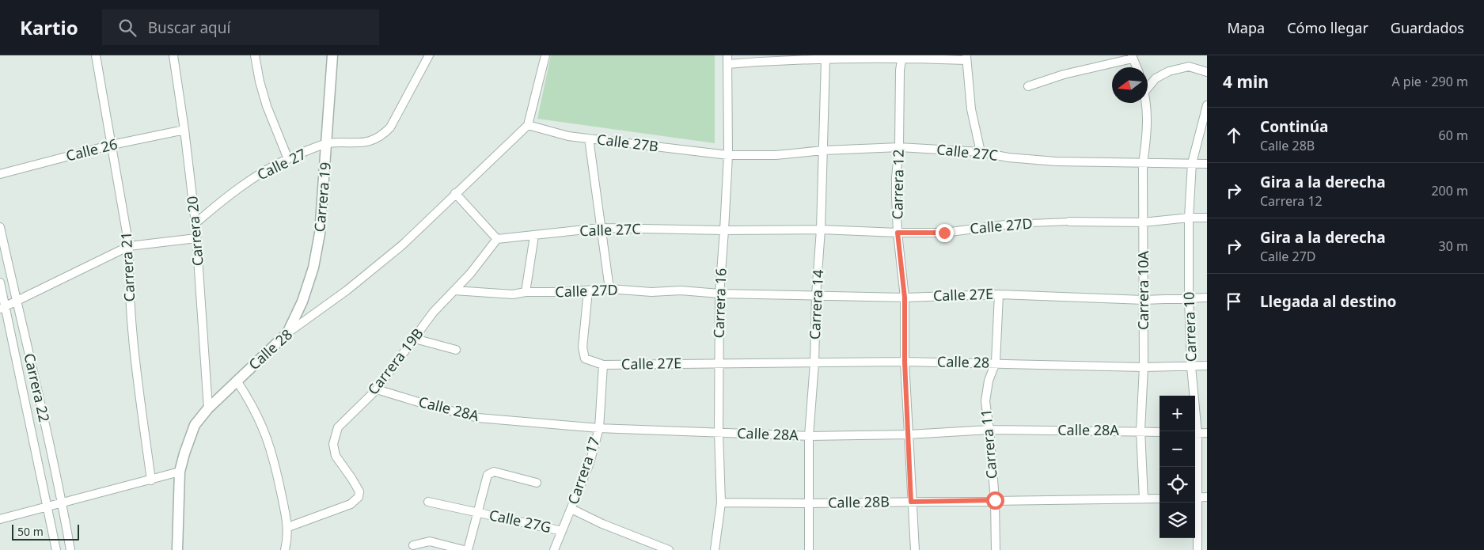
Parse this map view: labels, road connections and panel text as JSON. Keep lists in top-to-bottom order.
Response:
{
  "streets": {
    "street": [
      "Calle 27B",
      "Calle 26",
      "Calle 27C",
      "Calle 27",
      "Carrera 12",
      "Carrera 19",
      "Calle 27D",
      "Carrera 20",
      "Carrera 21",
      "Carrera 10A",
      "Calle 27E",
      "Carrera 16",
      "Carrera 14",
      "Carrera 10",
      "Calle 28",
      "Carrera 19B",
      "Carrera 22",
      "Calle 28A",
      "Carrera 11",
      "Carrera 17",
      "Calle 28B",
      "Calle 27G"
    ]
  },
  "crossings": [
    ["Calle 27B", "Calle 27C"],
    ["Calle 27B", "Carrera 16"],
    ["Calle 27B", "Calle 28"],
    ["Calle 26", "Carrera 20"],
    ["Calle 26", "Carrera 21"],
    ["Calle 27C", "Carrera 12"],
    ["Calle 27C", "Calle 27D"],
    ["Calle 27C", "Carrera 10A"],
    ["Calle 27C", "Carrera 16"],
    ["Calle 27C", "Carrera 14"],
    ["Calle 27C", "Carrera 10"],
    ["Calle 27C", "Carrera 19B"],
    ["Calle 27", "Carrera 19"],
    ["Calle 27", "Carrera 20"],
    ["Carrera 12", "Calle 27D"],
    ["Carrera 12", "Calle 27E"],
    ["Carrera 12", "Calle 28"],
    ["Carrera 12", "Calle 28A"],
    ["Carrera 12", "Calle 28B"],
    ["Carrera 19", "Calle 28"],
    ["Calle 27D", "Carrera 10A"],
    ["Calle 27D", "Calle 27E"],
    ["Calle 27D", "Carrera 16"],
    ["Calle 27D", "Carrera 14"],
    ["Calle 27D", "Carrera 10"],
    ["Calle 27D", "Carrera 19B"],
    ["Carrera 20", "Calle 28"],
    ["Carrera 10A", "Calle 27E"],
    ["Carrera 10A", "Calle 28"],
    ["Carrera 10A", "Calle 28A"],
    ["Carrera 10A", "Calle 28B"],
    ["Calle 27E", "Carrera 16"],
    ["Calle 27E", "Carrera 14"],
    ["Calle 27E", "Carrera 10"],
    ["Calle 27E", "Calle 28"],
    ["Calle 27E", "Carrera 11"],
    ["Calle 27E", "Carrera 17"],
    ["Carrera 16", "Calle 28"],
    ["Carrera 16", "Calle 28A"],
    ["Carrera 16", "Calle 28B"],
    ["Carrera 14", "Calle 28"],
    ["Carrera 14", "Calle 28A"],
    ["Carrera 14", "Calle 28B"],
    ["Carrera 10", "Calle 28"],
    ["Calle 28", "Carrera 11"],
    ["Carrera 19B", "Calle 28A"],
    ["Calle 28A", "Carrera 11"],
    ["Calle 28A", "Carrera 17"],
    ["Carrera 11", "Calle 28B"],
    ["Carrera 17", "Calle 27G"]
  ],
  "scale_bar": "50 m",
  "north": "left",
  "page": {
    "header": "Kartio",
    "search": "Buscar aquí",
    "nav": ["Mapa", "Cómo llegar", "Guardados"],
    "heading": ["4 min", "A pie · 290 m"],
    "list": [
      ["Continúa", "Calle 28B", "60 m"],
      ["Gira a la derecha", "Carrera 12", "200 m"],
      ["Gira a la derecha", "Calle 27D", "30 m"],
      "Llegada al destino"
    ],
    "map_buttons": ["+", "−"],
    "scale": "50 m"
  }
}
